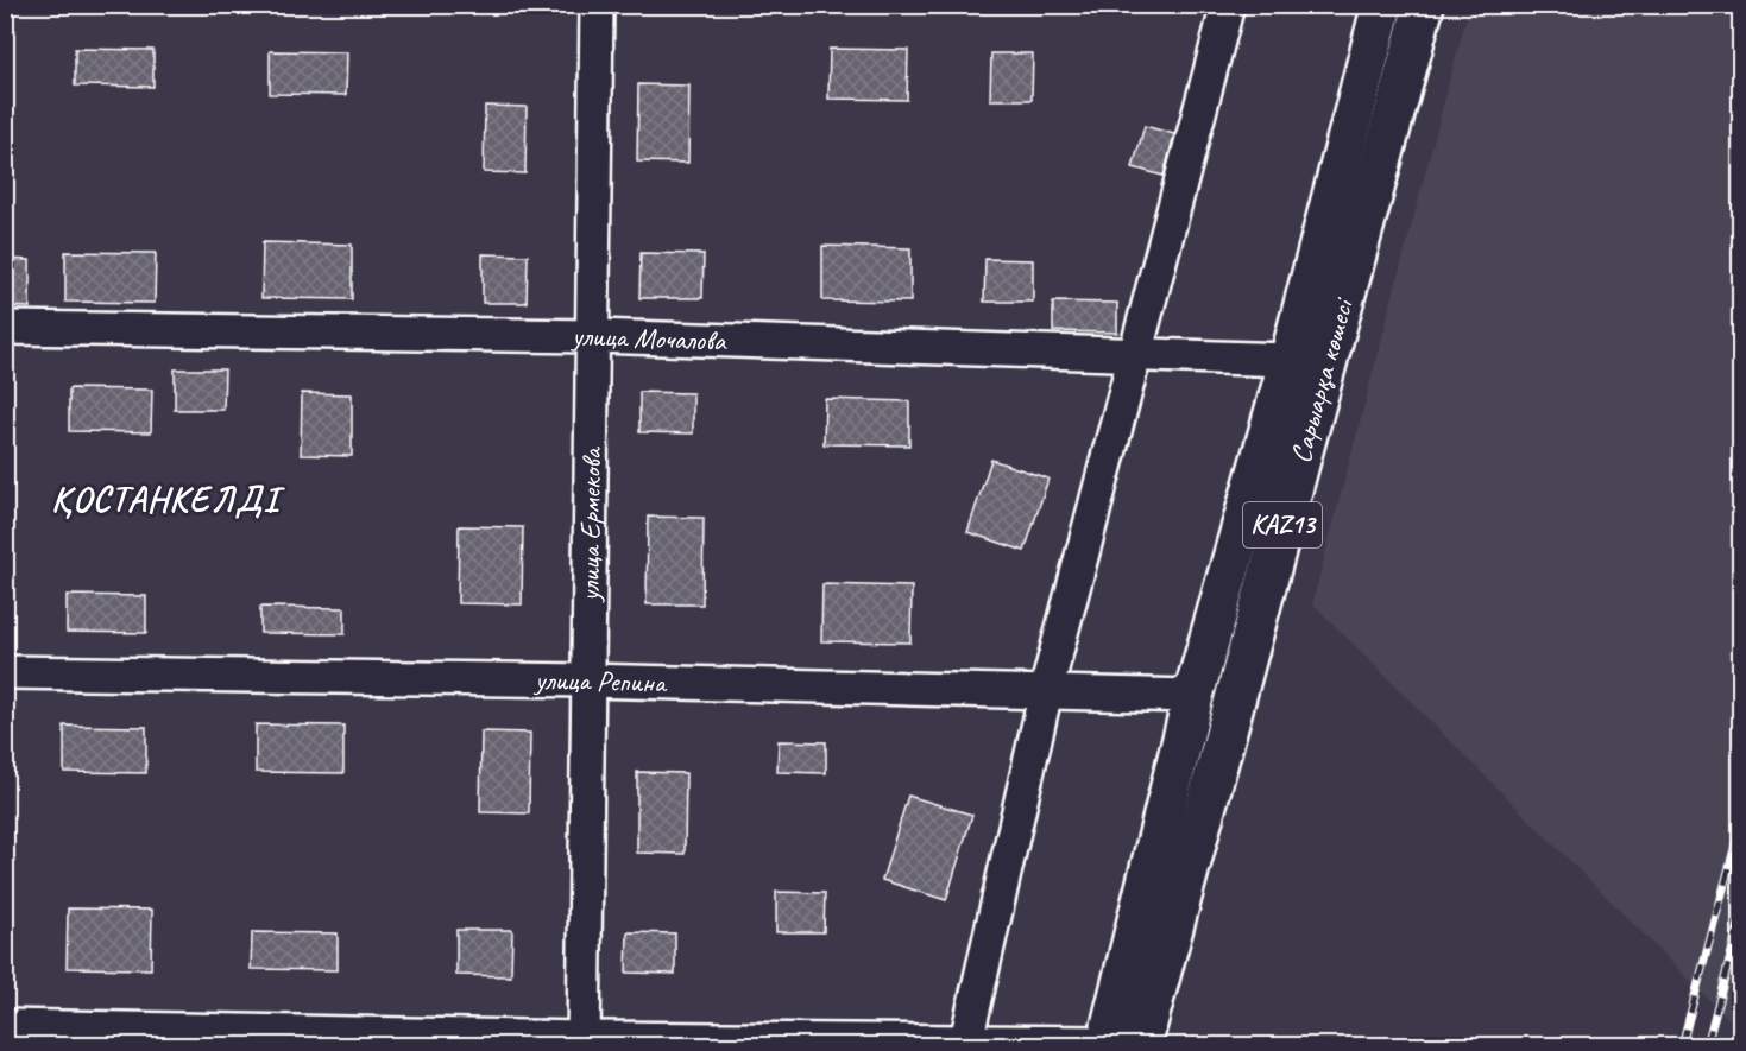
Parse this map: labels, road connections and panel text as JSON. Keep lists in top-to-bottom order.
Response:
{
  "streets": {
    "main road": ["Сарыарқа көшесі", "KAZ13"],
    "street": ["улица Мочалова", "улица Ермекова", "улица Репина"]
  },
  "crossings": [
    ["улица Мочалова", "Сарыарқа көшесі"],
    ["улица Мочалова", "улица Ермекова"],
    ["Сарыарқа көшесі", "улица Репина"],
    ["улица Ермекова", "улица Репина"]
  ],
  "districts": ["ҚОСТАНКЕЛДІ"]
}
